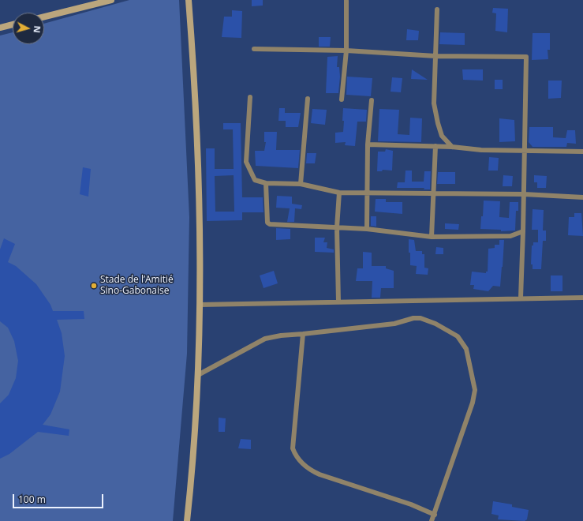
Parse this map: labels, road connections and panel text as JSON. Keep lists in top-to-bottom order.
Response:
{
  "places": ["Stade de l’Amitié Sino-Gabonaise"],
  "scale_bar": "100 m",
  "north": "right"
}
